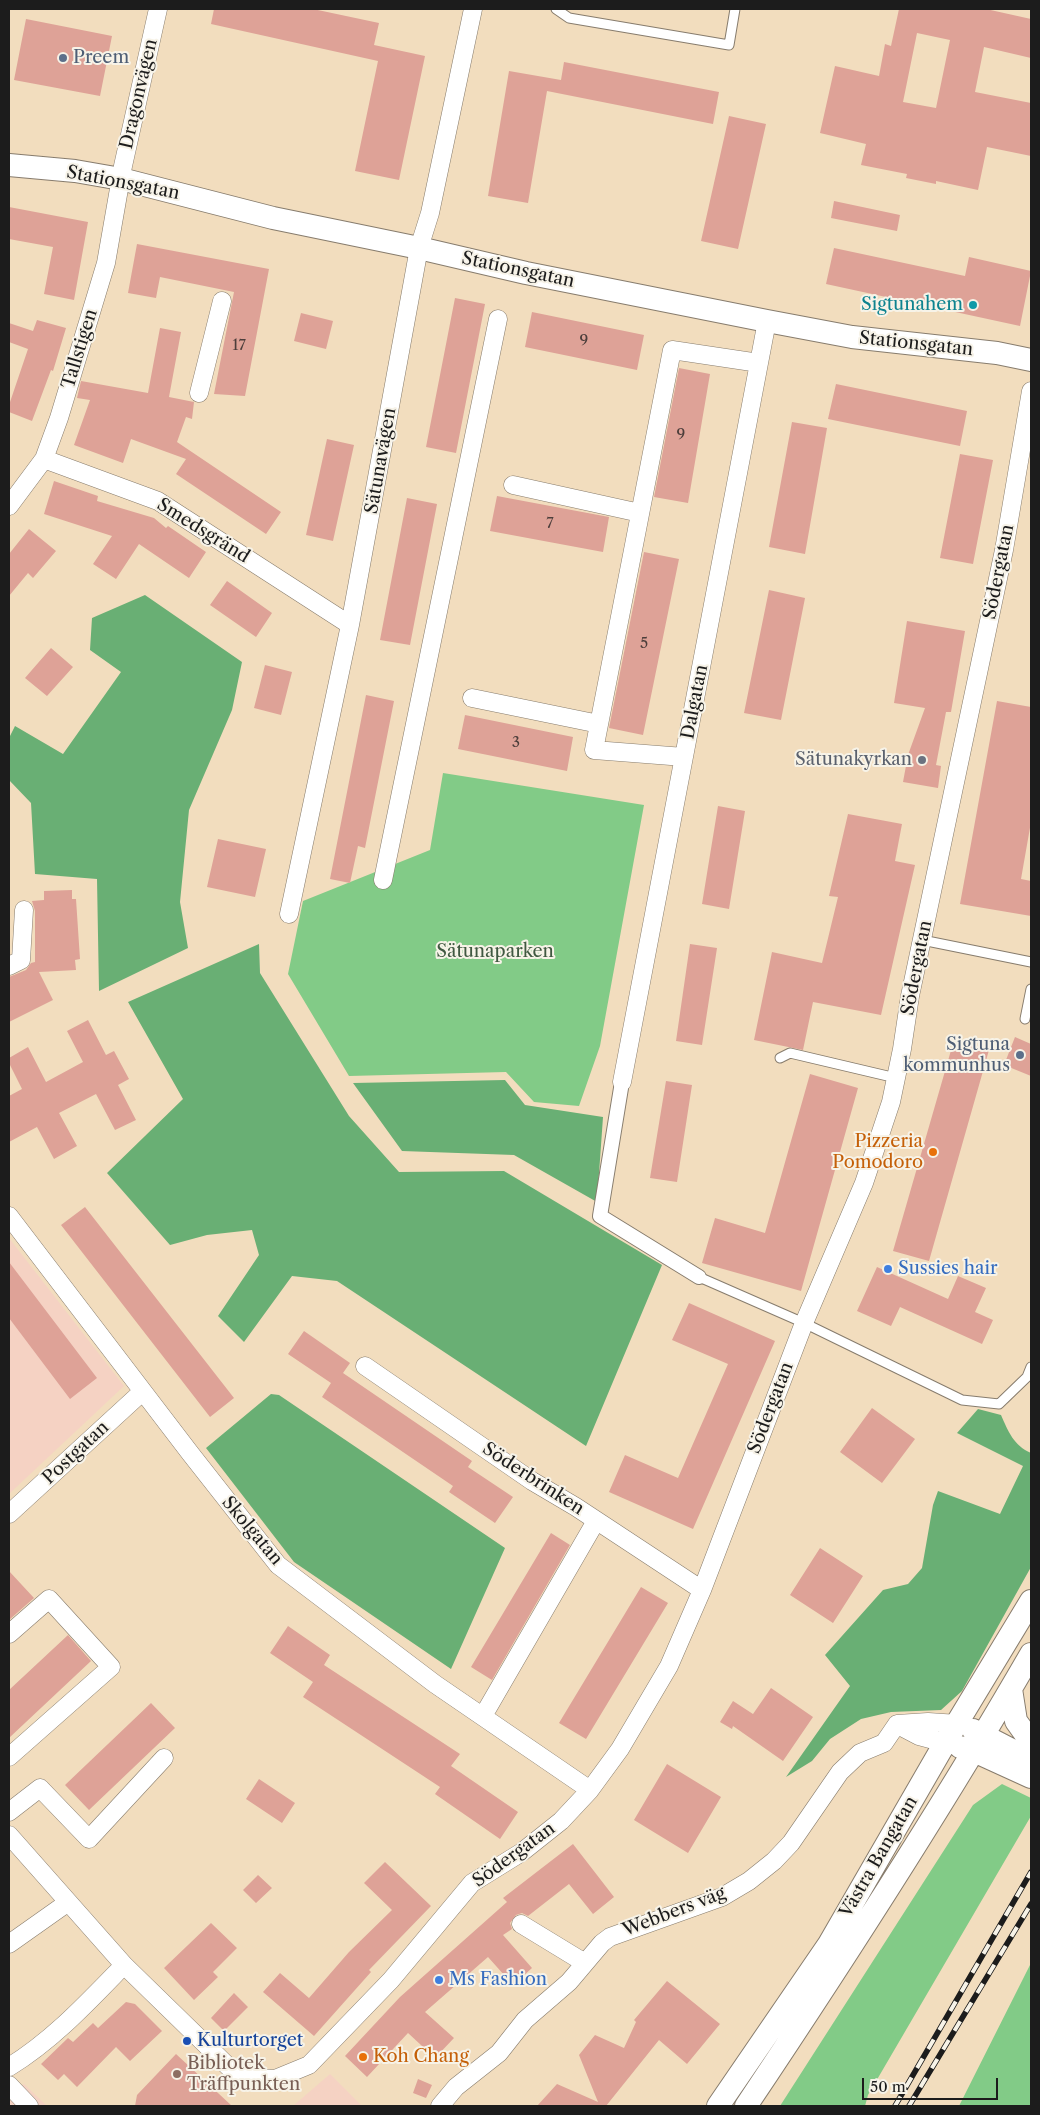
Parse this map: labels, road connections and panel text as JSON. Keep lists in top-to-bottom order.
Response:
{
  "streets": {
    "street": [
      "Dragonvägen",
      "Stationsgatan",
      "Tallstigen",
      "Sätunavägen",
      "Smedsgränd",
      "Södergatan",
      "Dalgatan",
      "Postgatan",
      "Söderbrinken",
      "Skolgatan",
      "Västra Bangatan",
      "Webbers väg"
    ]
  },
  "crossings": [
    ["Dragonvägen", "Stationsgatan"],
    ["Dragonvägen", "Tallstigen"],
    ["Stationsgatan", "Tallstigen"],
    ["Stationsgatan", "Sätunavägen"],
    ["Stationsgatan", "Dalgatan"],
    ["Tallstigen", "Smedsgränd"],
    ["Sätunavägen", "Smedsgränd"],
    ["Södergatan", "Söderbrinken"],
    ["Södergatan", "Skolgatan"],
    ["Postgatan", "Skolgatan"]
  ],
  "parks": ["Sätunaparken"],
  "places": [
    "Preem",
    "Sigtunahem",
    "Sätunakyrkan",
    "Sigtuna kommunhus",
    "Pizzeria Pomodoro",
    "Sussies hair",
    "Ms Fashion",
    "Kulturtorget",
    "Koh Chang",
    "Bibliotek Träffpunkten"
  ],
  "house_numbers": [
    "9",
    "17",
    "9",
    "7",
    "5",
    "3"
  ],
  "scale_bar": "50 m"
}
